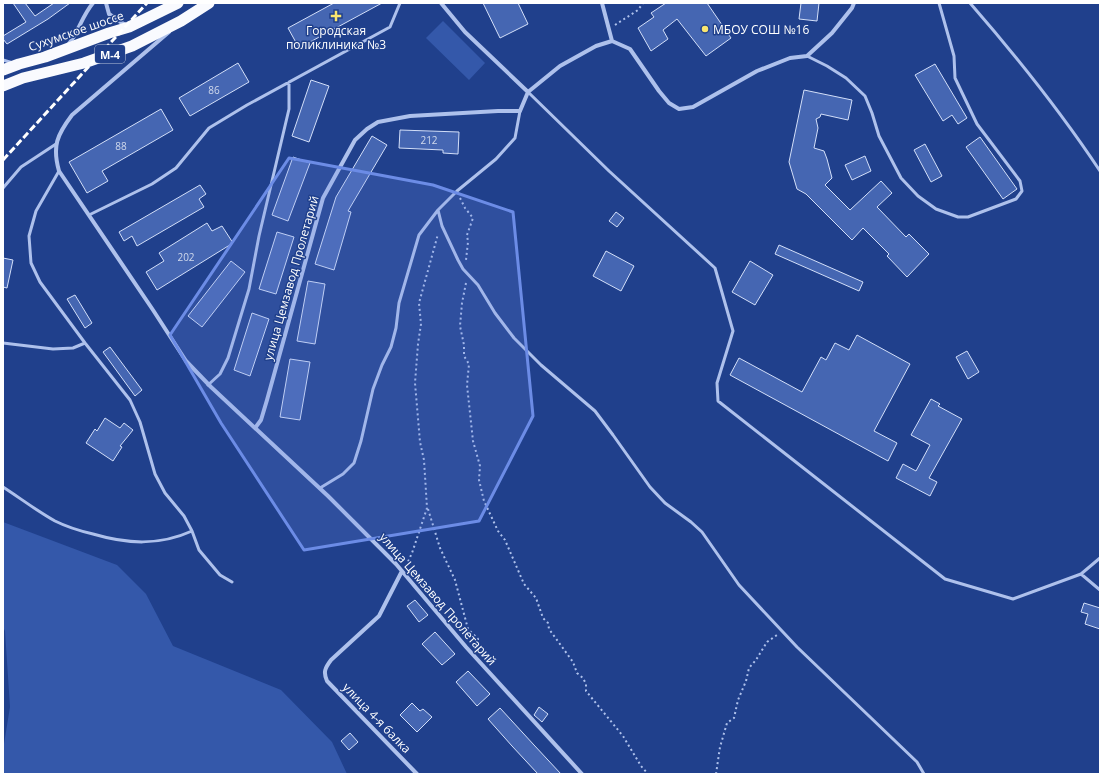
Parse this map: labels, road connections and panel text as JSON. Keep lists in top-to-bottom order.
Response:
{
  "streets": {
    "highway": ["Сухумское шоссе", "М-4"],
    "street": ["улица Цемзавод Пролетарий", "улица 4-я балка"]
  },
  "crossings": [
    ["улица Цемзавод Пролетарий", "улица 4-я балка"]
  ],
  "places": {
    "health": ["Городская поликлиника №3"],
    "other": ["МБОУ СОШ №16"]
  },
  "house_numbers": [
    "86",
    "212",
    "88",
    "202"
  ]
}
